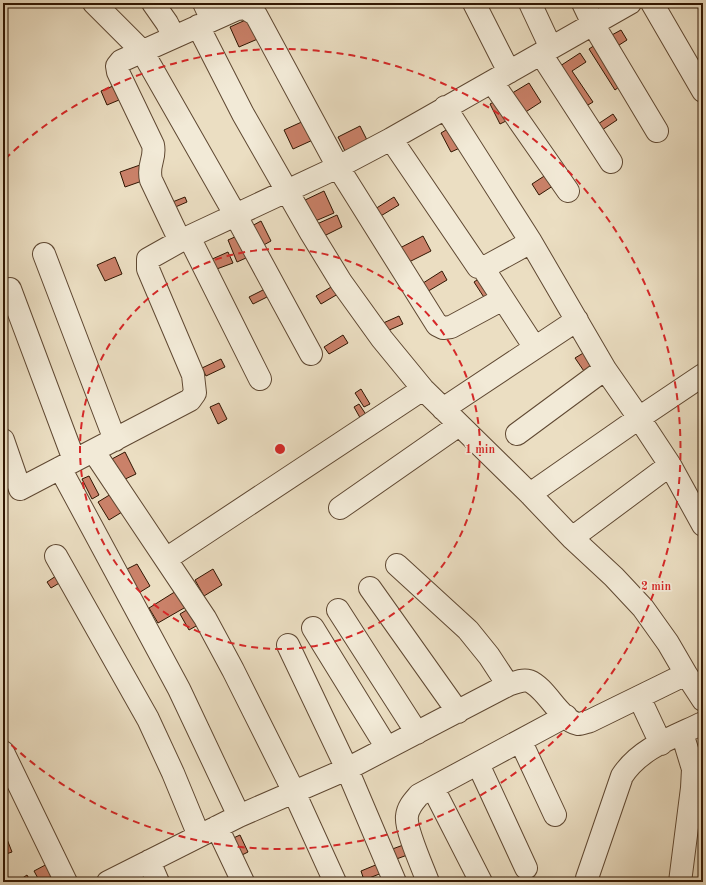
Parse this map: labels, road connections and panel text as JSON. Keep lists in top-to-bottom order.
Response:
{
  "rings": ["1 min", "2 min"]
}
